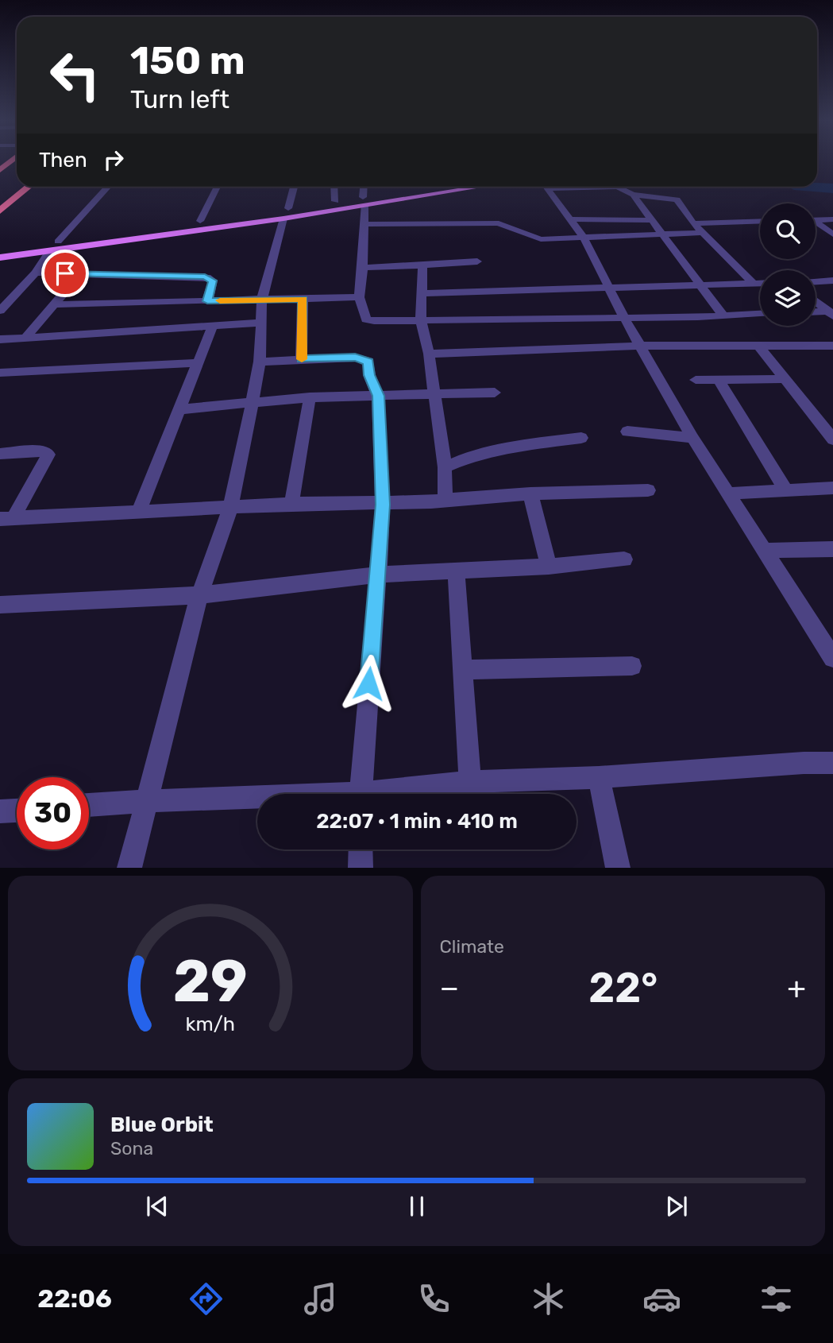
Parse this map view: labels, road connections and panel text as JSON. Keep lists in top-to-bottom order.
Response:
{
  "page": {
    "turn": ["150 m", "Turn left"],
    "then": "Then",
    "limit": "30",
    "trip": "22:07 · 1 min · 410 m",
    "tile": "Climate",
    "heat": ["−", "22°", "+"],
    "song": ["Blue Orbit", "Sona"],
    "tabs": "22:06",
    "gauge": ["29", "km/h"]
  }
}
